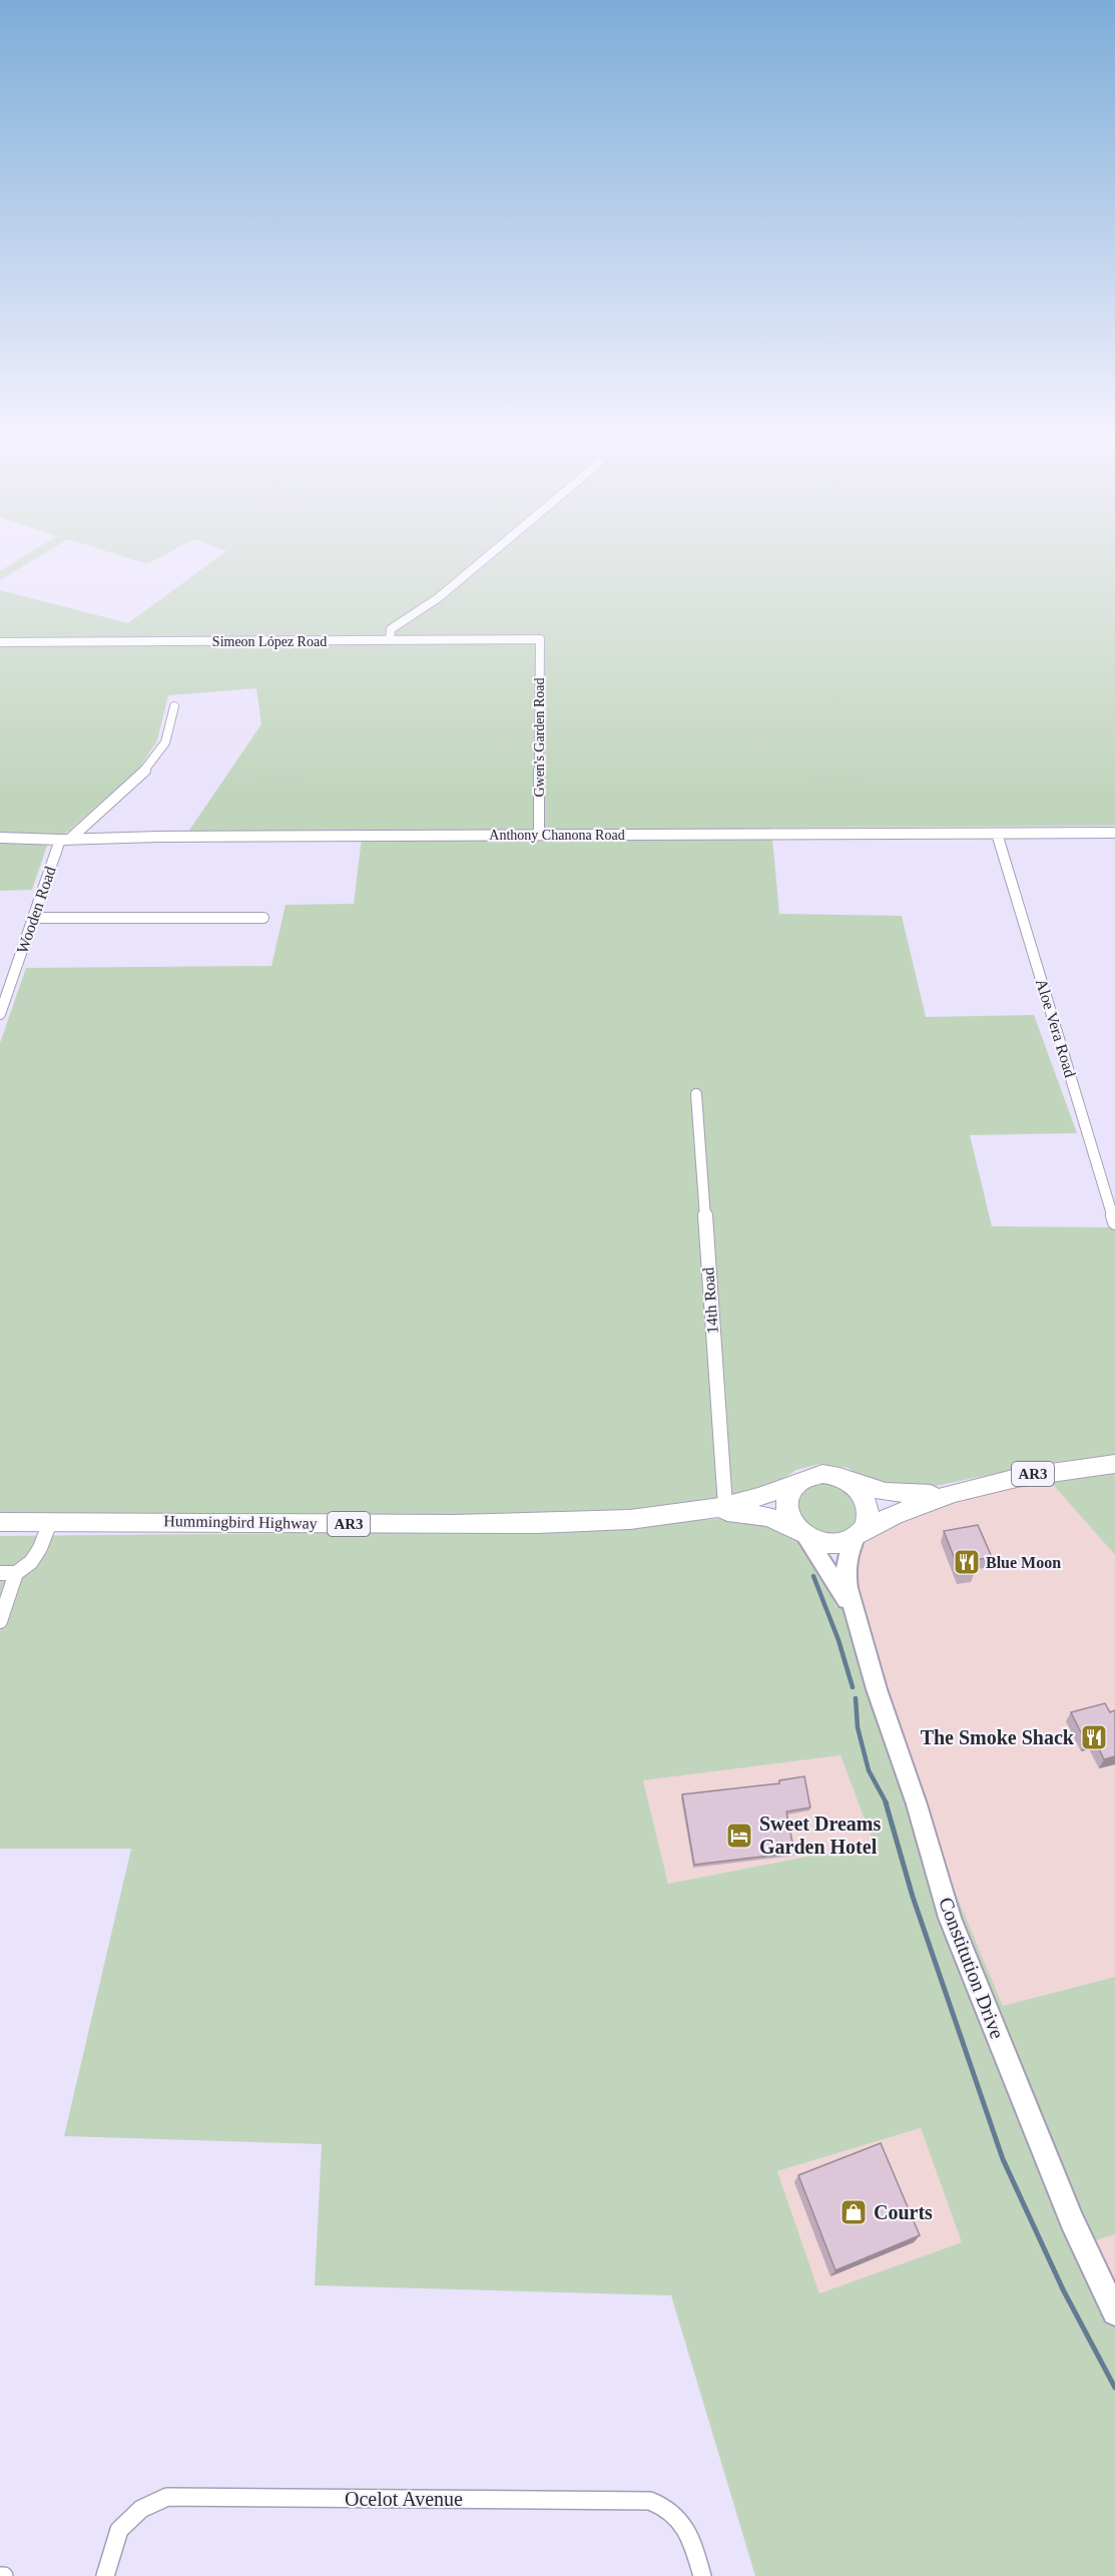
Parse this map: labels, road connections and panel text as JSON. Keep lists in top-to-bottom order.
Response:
{
  "streets": {
    "main road": ["AR3", "Hummingbird Highway", "Constitution Drive"],
    "street": [
      "Simeon López Road",
      "Gwen's Garden Road",
      "Anthony Chanona Road",
      "Wooden Road",
      "Aloe Vera Road",
      "14th Road",
      "Ocelot Avenue"
    ]
  },
  "crossings": [
    ["Simeon López Road", "Gwen's Garden Road"],
    ["Gwen's Garden Road", "Anthony Chanona Road"],
    ["Anthony Chanona Road", "Wooden Road"],
    ["Anthony Chanona Road", "Aloe Vera Road"],
    ["14th Road", "Hummingbird Highway"],
    ["AR3", "Hummingbird Highway"],
    ["AR3", "Constitution Drive"],
    ["Hummingbird Highway", "Constitution Drive"]
  ],
  "places": {
    "restaurant": ["Blue Moon", "The Smoke Shack"],
    "hotel": ["Sweet Dreams Garden Hotel"],
    "shop": ["Courts"]
  }
}
